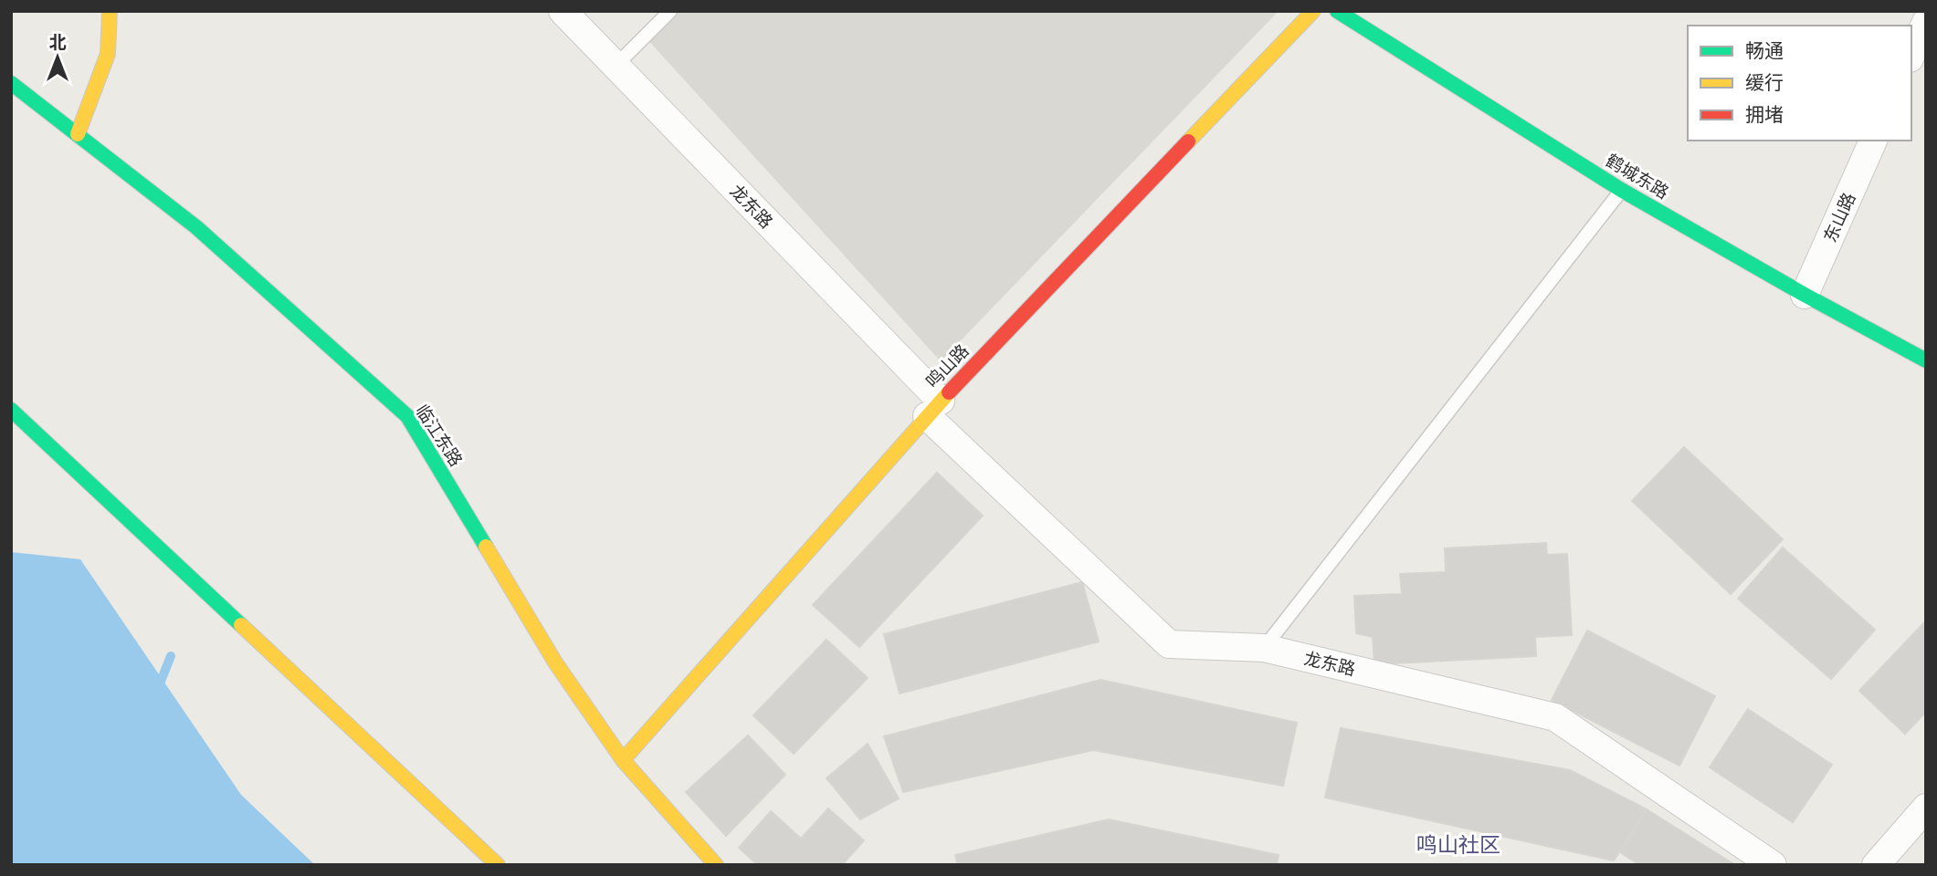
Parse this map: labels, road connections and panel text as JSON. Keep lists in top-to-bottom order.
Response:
{
  "streets": {
    "street": [
      "鹤城东路",
      "龙东路",
      "东山路",
      "鸣山路",
      "临江东路"
    ]
  },
  "crossings": [
    ["鹤城东路", "东山路"],
    ["龙东路", "鸣山路"],
    ["鸣山路", "临江东路"]
  ],
  "districts": ["鸣山社区"],
  "legend": ["畅通", "缓行", "拥堵"],
  "north": "top"
}
